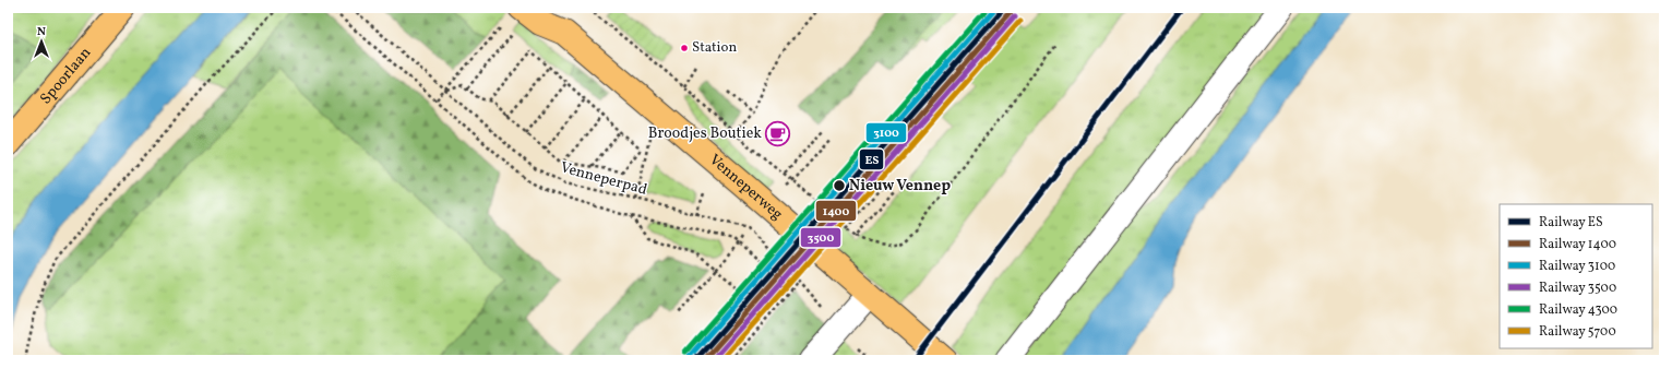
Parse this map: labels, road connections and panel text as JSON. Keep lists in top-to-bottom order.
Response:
{
  "streets": {
    "main road": ["Spoorlaan", "Venneperweg"],
    "path": ["Venneperpad"]
  },
  "places": {
    "other": ["Station", "Nieuw Vennep"],
    "cafe": ["Broodjes Boutiek"]
  },
  "lines": [
    "rail line ES",
    "rail line 3100",
    "rail line 4300",
    "rail line 1400",
    "rail line 3500",
    "rail line 5700"
  ],
  "legend": [
    "Railway ES",
    "Railway 1400",
    "Railway 3100",
    "Railway 3500",
    "Railway 4300",
    "Railway 5700"
  ],
  "north": "top"
}
